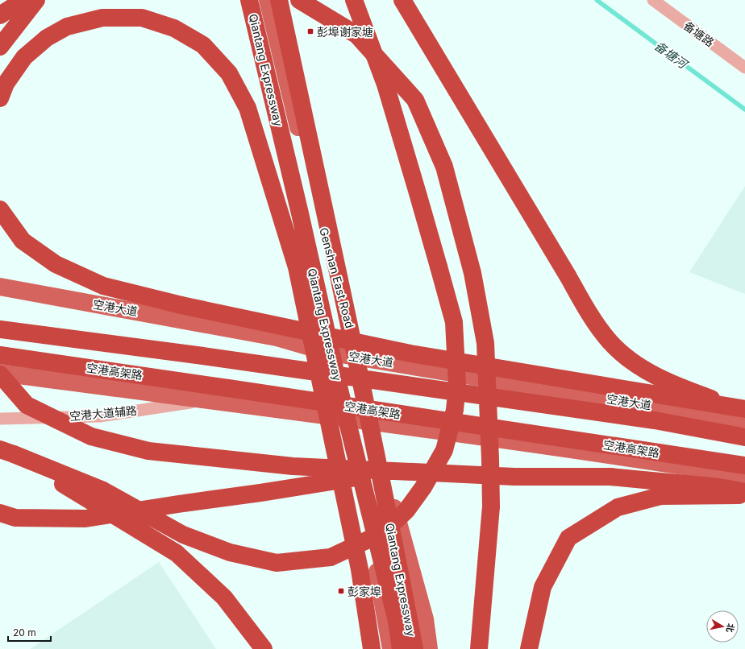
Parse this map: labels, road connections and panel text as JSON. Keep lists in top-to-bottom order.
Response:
{
  "streets": {
    "highway": ["Qiantang Expressway", "空港高架路"],
    "main road": ["Genshan East Road", "空港大道"],
    "street": ["备塘路", "空港大道辅路"]
  },
  "crossings": [
    ["Genshan East Road", "空港大道"]
  ],
  "water": ["备塘河"],
  "places": {
    "transit": ["彭埠谢家塘", "彭家埠"]
  },
  "scale_bar": "20 m",
  "north": "right"
}
